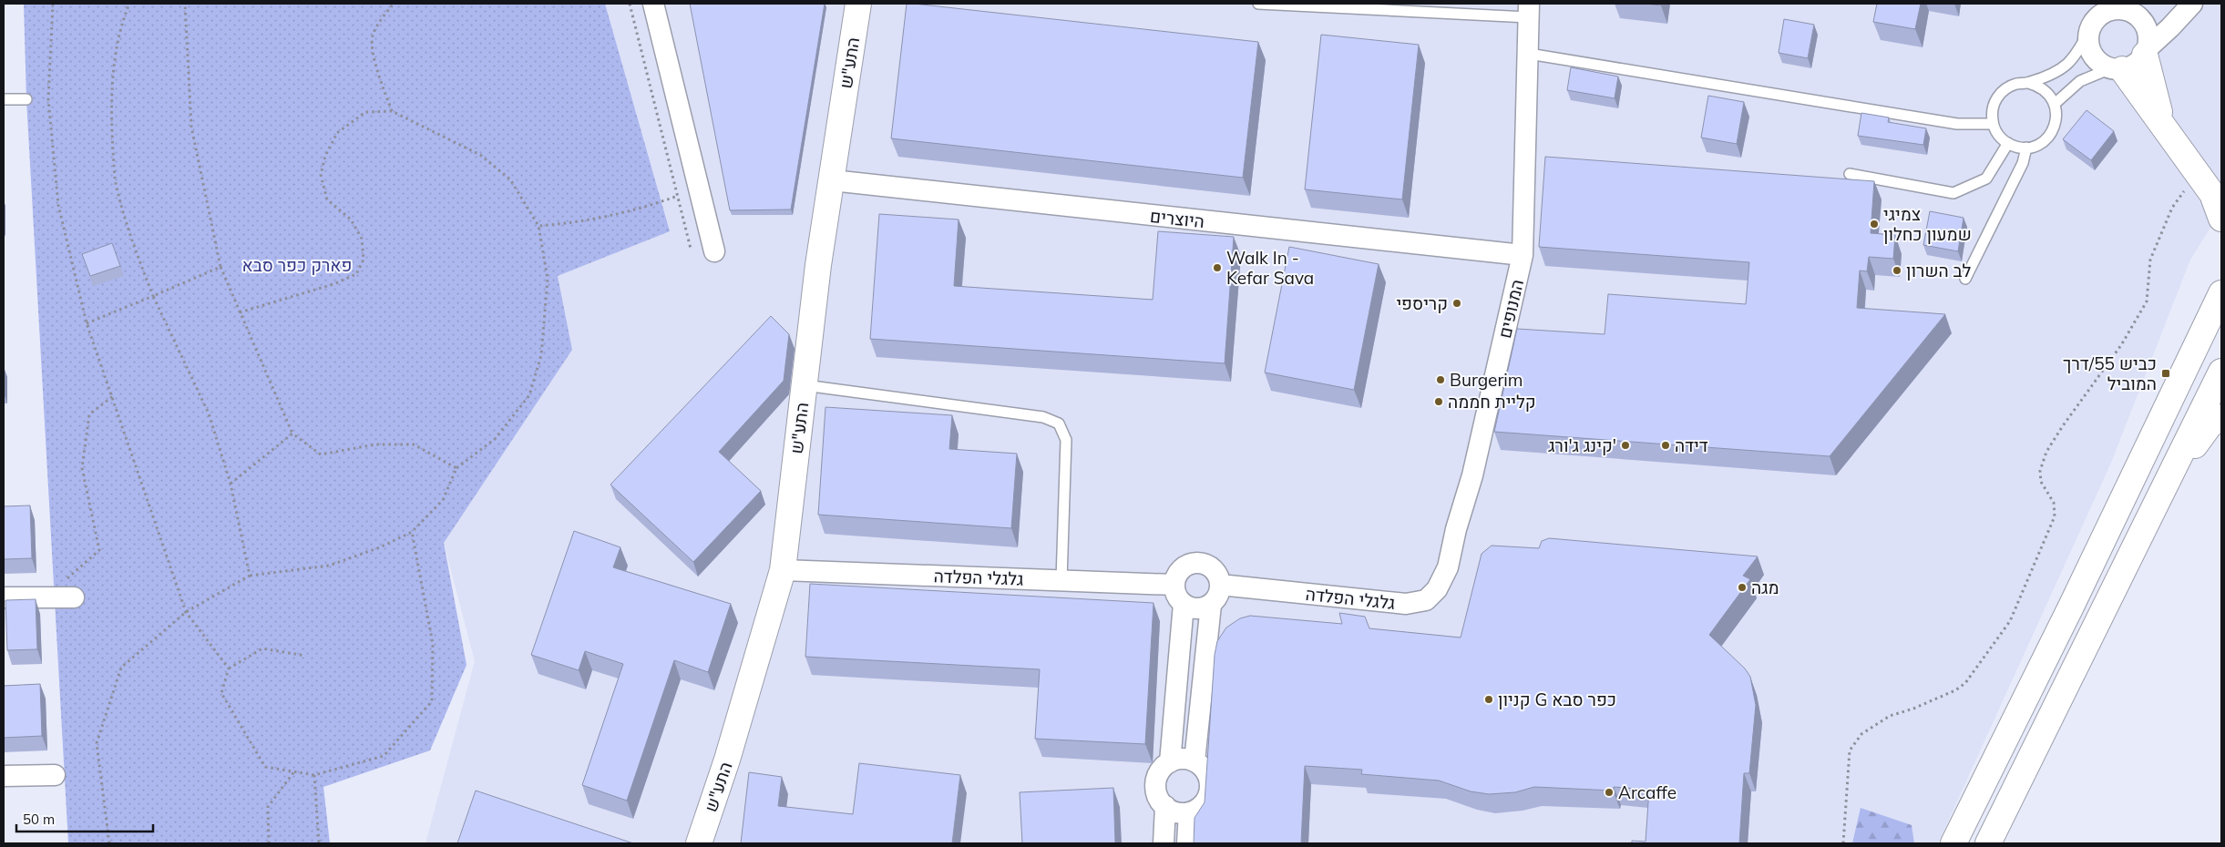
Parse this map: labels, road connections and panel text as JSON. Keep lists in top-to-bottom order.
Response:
{
  "streets": {
    "main road": ["התע\"ש"],
    "street": ["היוצרים", "המנופים", "גלגלי הפלדה"]
  },
  "crossings": [
    ["התע\"ש", "היוצרים"],
    ["התע\"ש", "גלגלי הפלדה"],
    ["היוצרים", "המנופים"],
    ["המנופים", "גלגלי הפלדה"]
  ],
  "parks": ["פארק כפר סבא"],
  "places": {
    "other": [
      "צמיגי שמעון כחלון",
      "Walk In - Kefar Sava",
      "לב השרון",
      "קריספי",
      "Burgerim",
      "קליית חממה",
      "קינג ג'ורג'",
      "דידה",
      "מגה",
      "קניון G כפר סבא",
      "Arcaffe"
    ],
    "transit": ["כביש 55/דרך המוביל"]
  },
  "scale_bar": "50 m"
}
